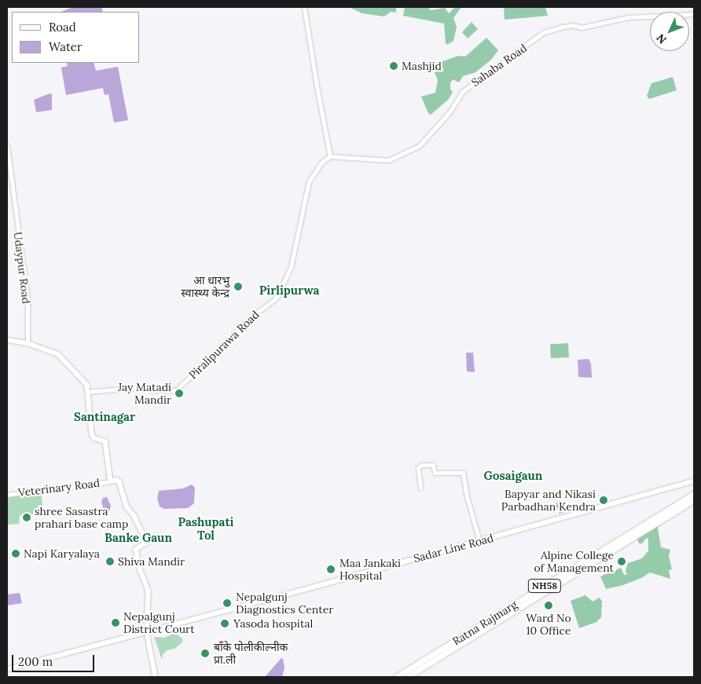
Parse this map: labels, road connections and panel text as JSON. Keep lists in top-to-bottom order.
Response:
{
  "streets": {
    "highway": ["NH58", "Ratna Rajmarg"],
    "main road": ["Sadar Line Road"],
    "street": [
      "Sahaba Road",
      "Udaypur Road",
      "Piralipurawa Road",
      "Veterinary Road"
    ]
  },
  "crossings": [
    ["Sahaba Road", "Piralipurawa Road"]
  ],
  "districts": [
    "Pirlipurwa",
    "Santinagar",
    "Gosaigaun",
    "Pashupati Tol",
    "Banke Gaun"
  ],
  "places": [
    "Mashjid",
    "आ धारभु स्वास्थ्य केन्द्र",
    "Jay Matadi Mandir",
    "Bapyar and Nikasi Parbadhan Kendra",
    "shree Sasastra prahari base camp",
    "Napi Karyalaya",
    "Shiva Mandir",
    "Alpine College of Management",
    "Maa Jankaki Hospital",
    "Nepalgunj Diagnostics Center",
    "Ward No 10 Office",
    "Nepalgunj District Court",
    "Yasoda hospital",
    "बाँके पोलीकील्नीक प्रा.ली"
  ],
  "legend": ["Road", "Water"],
  "scale_bar": "200 m",
  "north": "bottom left"
}
